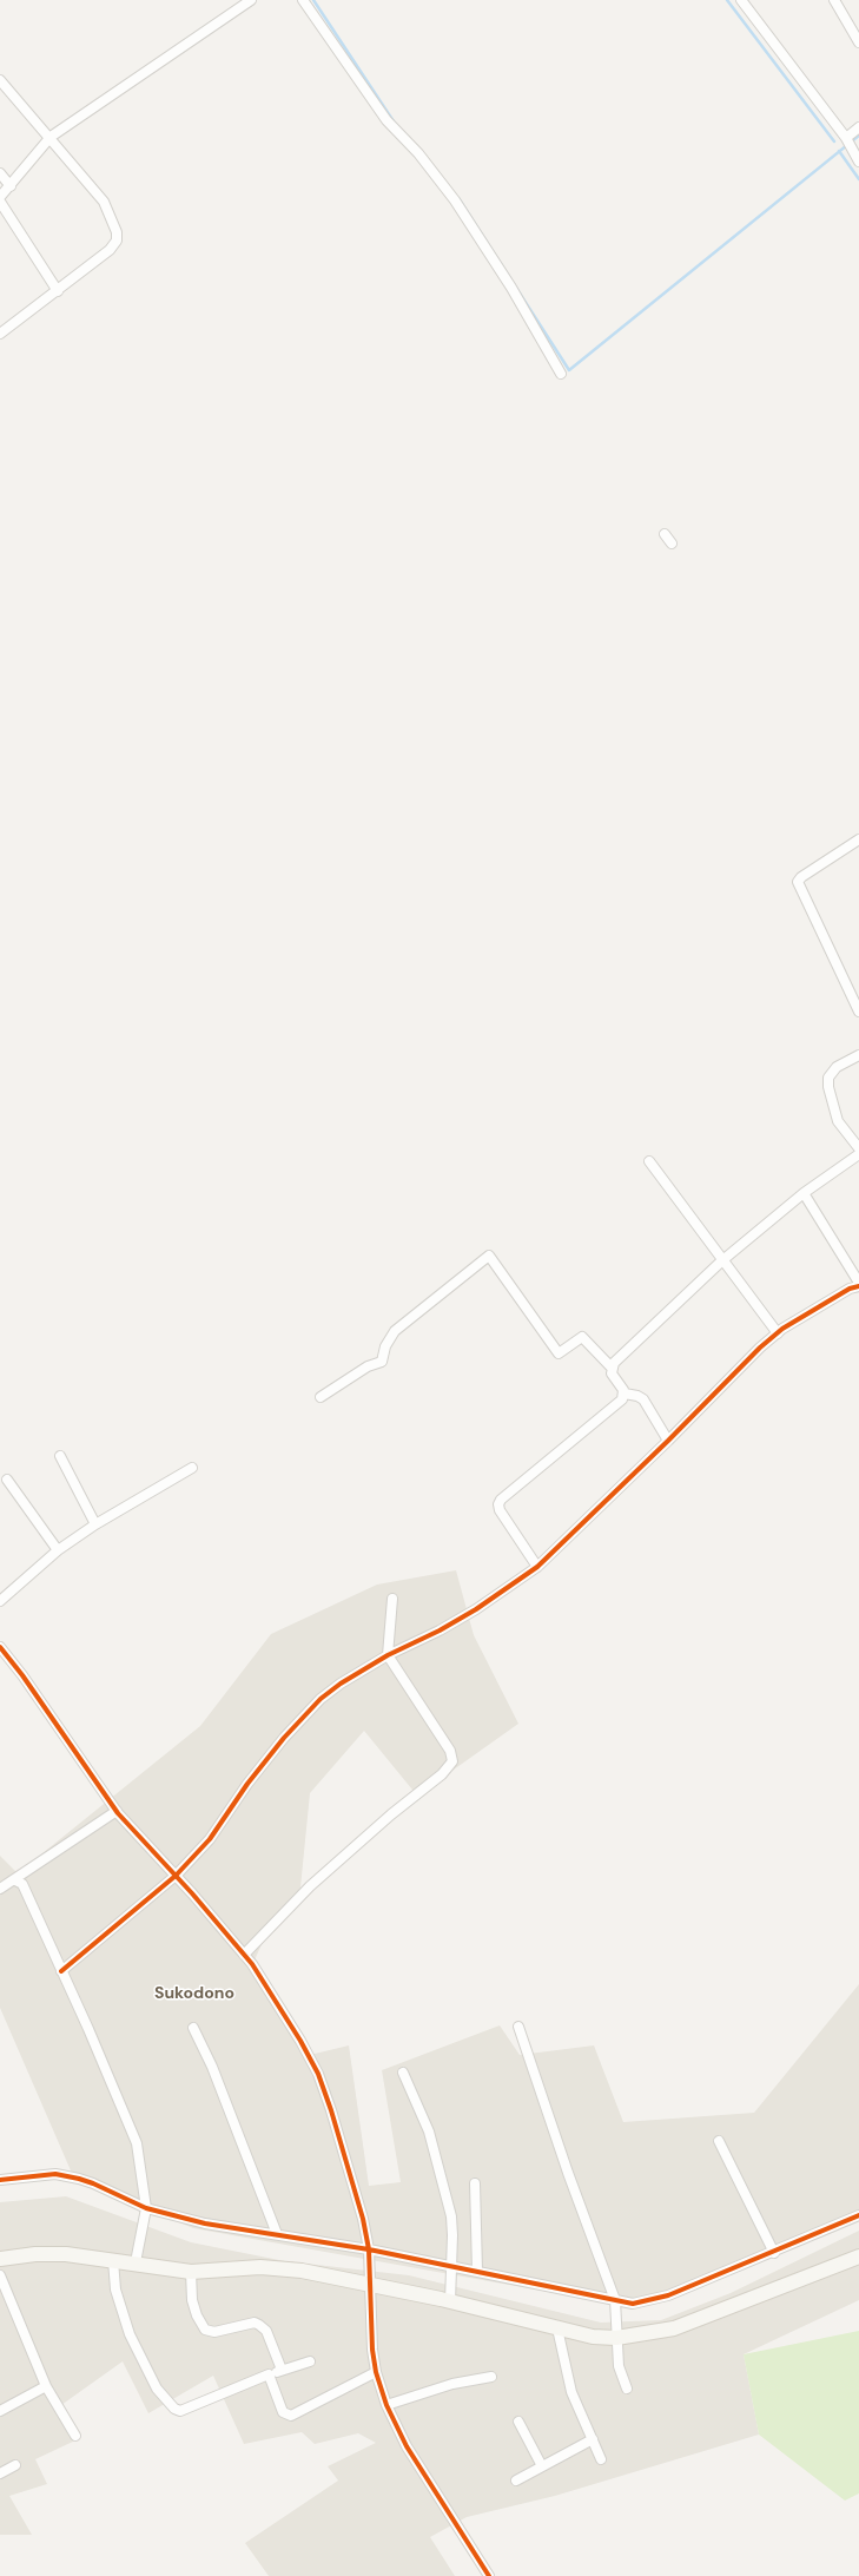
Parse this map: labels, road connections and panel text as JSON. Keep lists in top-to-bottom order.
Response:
{
  "districts": ["Sukodono"]
}
